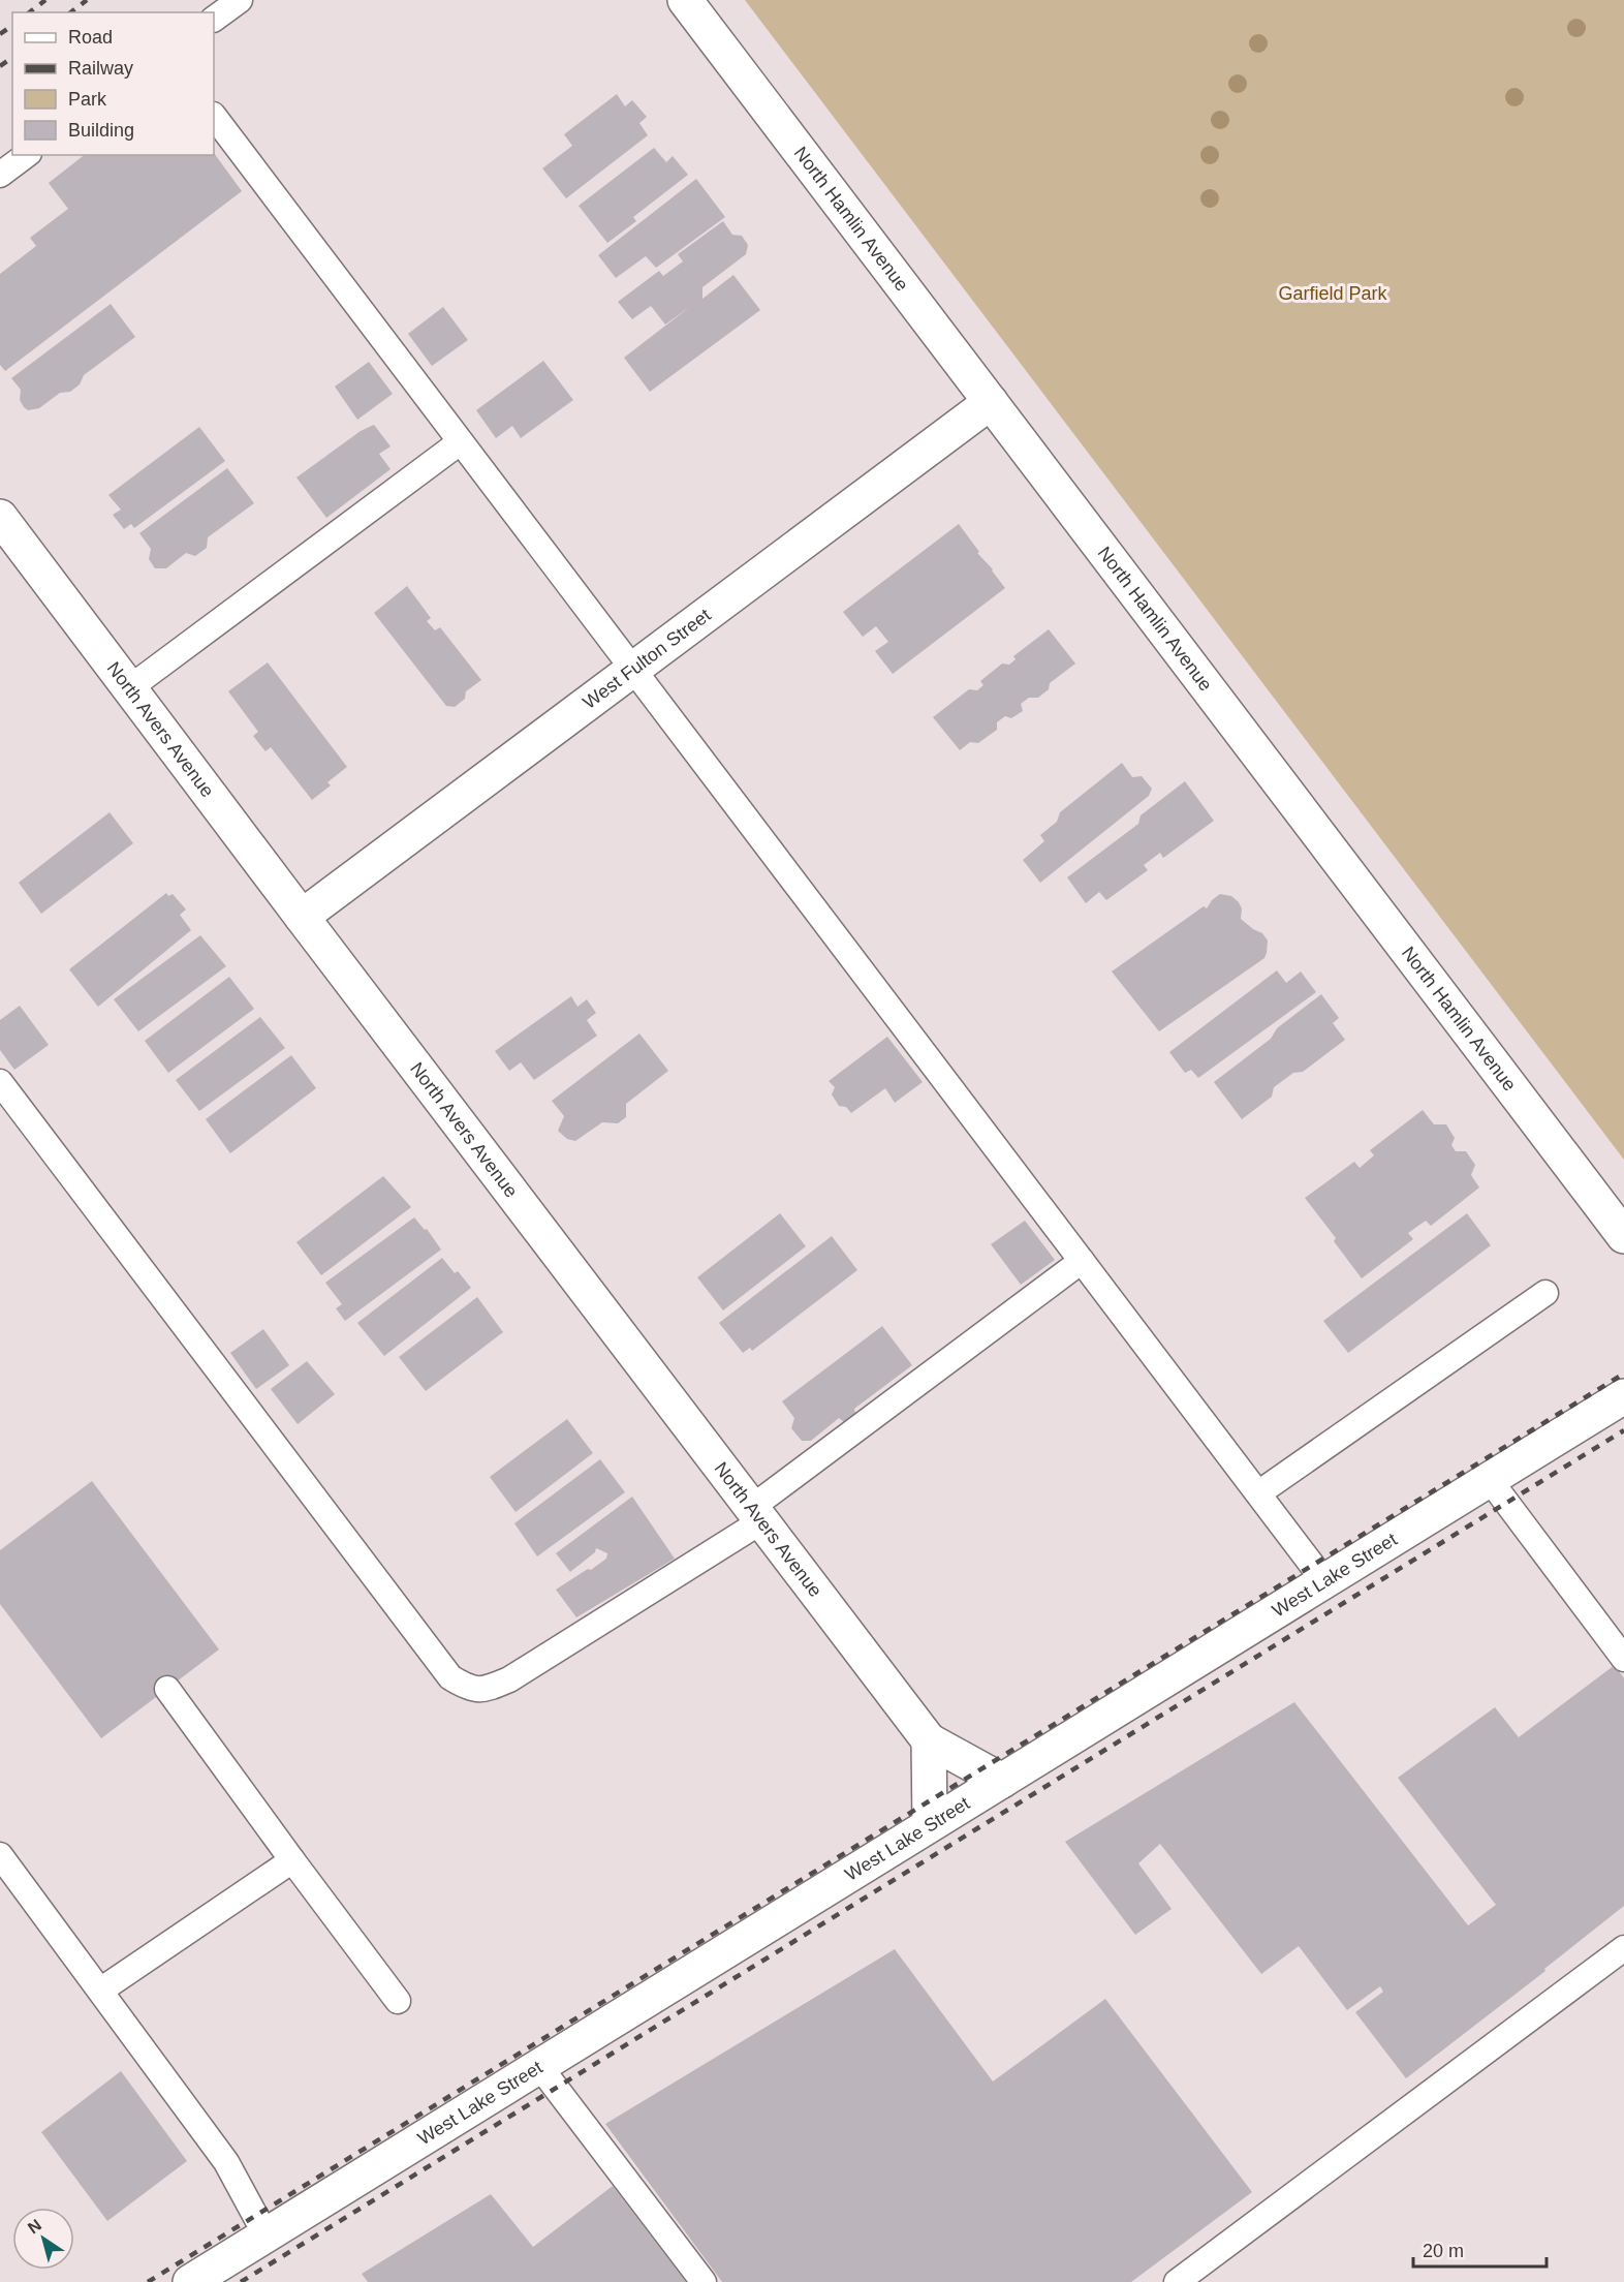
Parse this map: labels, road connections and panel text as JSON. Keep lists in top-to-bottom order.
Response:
{
  "streets": {
    "street": [
      "North Hamlin Avenue",
      "West Fulton Street",
      "North Avers Avenue",
      "West Lake Street"
    ]
  },
  "crossings": [
    ["North Hamlin Avenue", "West Fulton Street"],
    ["West Fulton Street", "North Avers Avenue"],
    ["North Avers Avenue", "West Lake Street"]
  ],
  "parks": ["Garfield Park"],
  "legend": [
    "Road",
    "Railway",
    "Park",
    "Building"
  ],
  "scale_bar": "20 m",
  "north": "top left"
}
